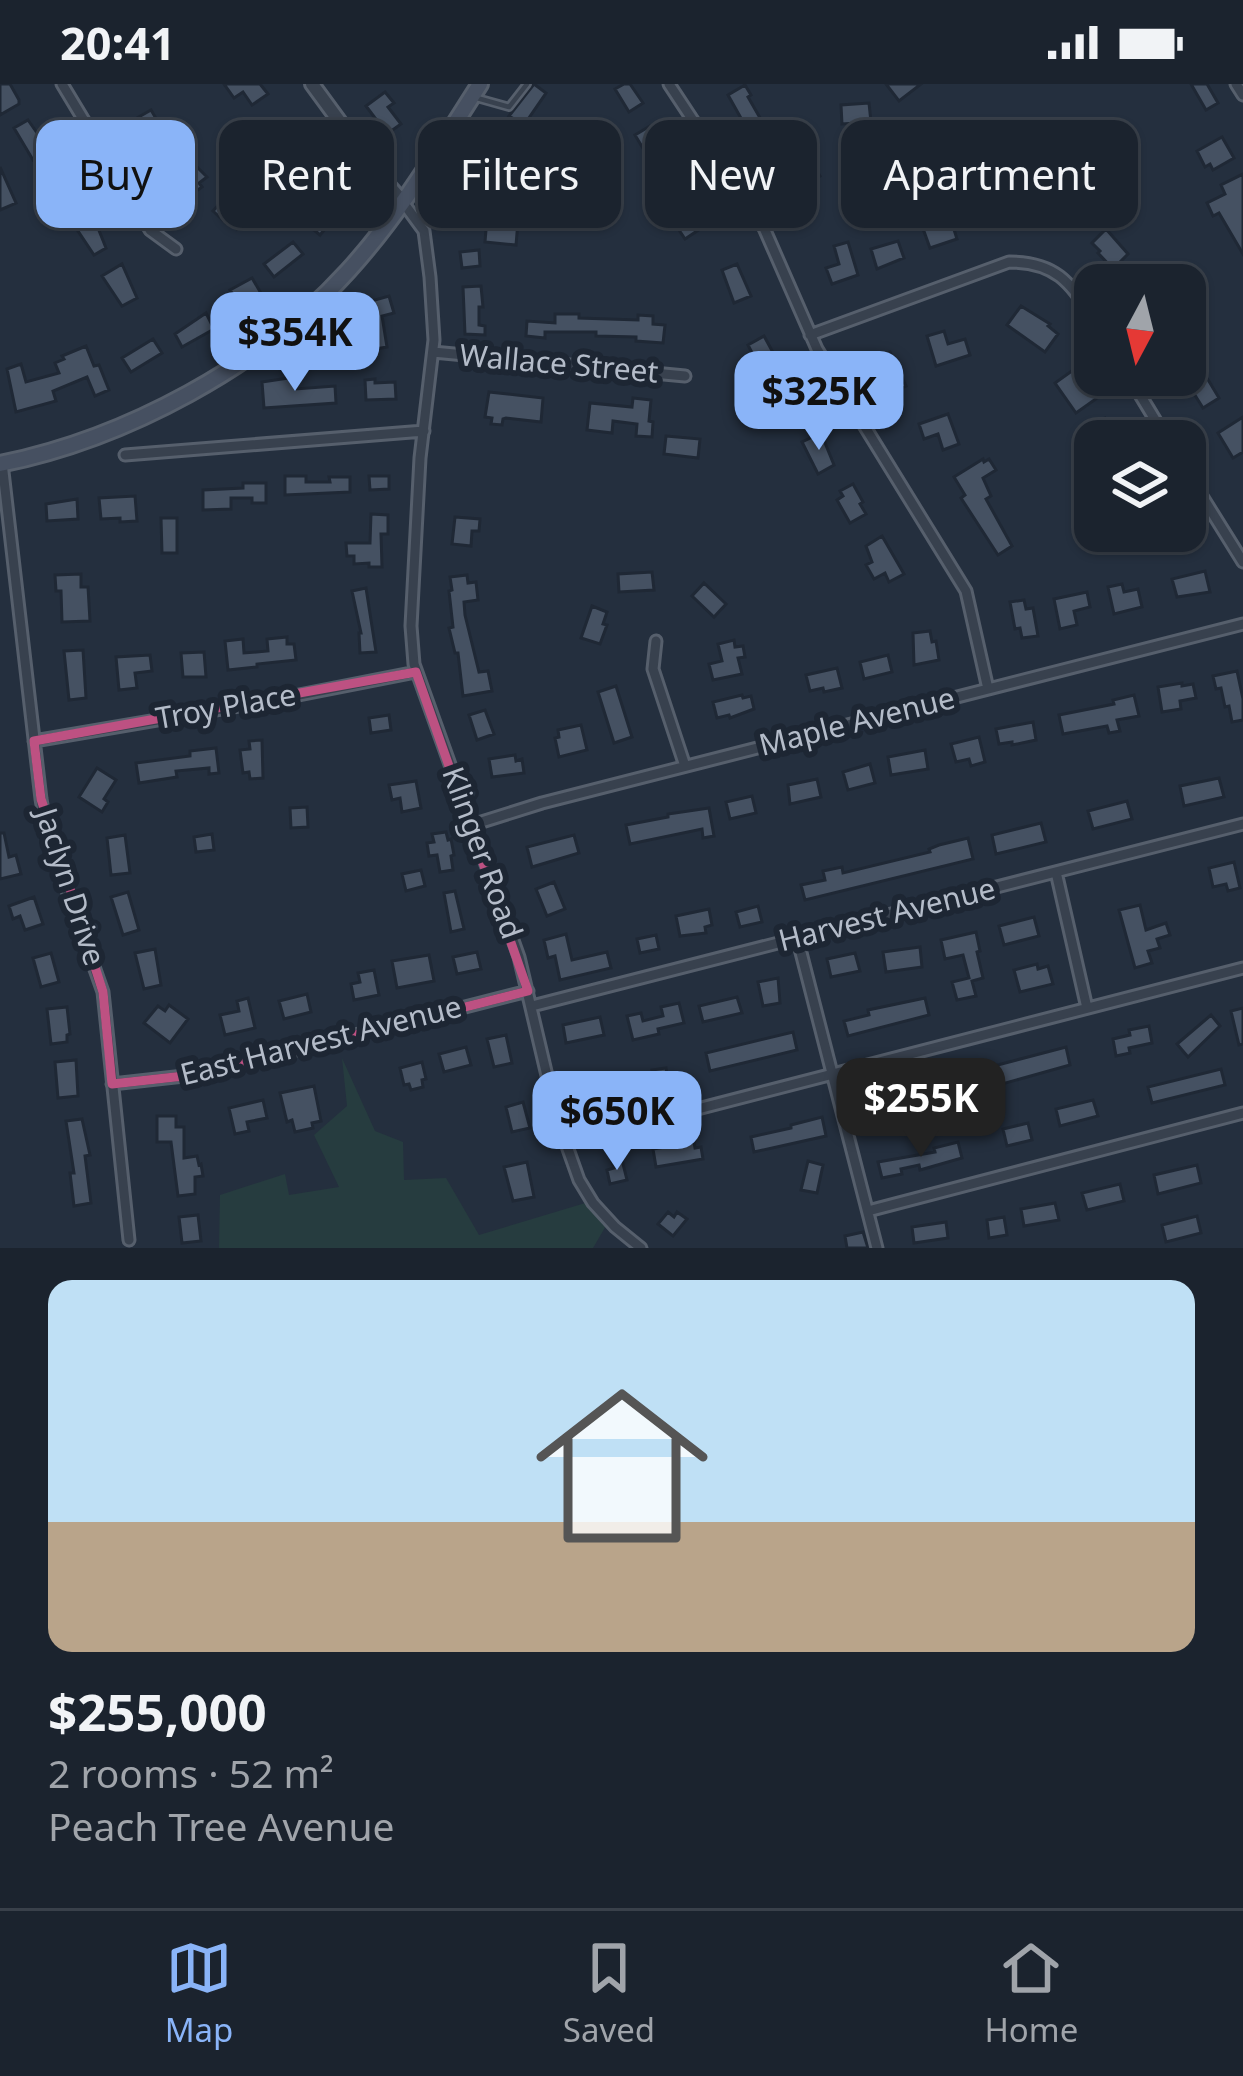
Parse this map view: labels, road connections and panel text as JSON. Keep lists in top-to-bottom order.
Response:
{
  "streets": {
    "street": [
      "Wallace Street",
      "Troy Place",
      "Maple Avenue",
      "Klinger Road",
      "Jaclyn Drive",
      "Harvest Avenue",
      "East Harvest Avenue"
    ]
  },
  "crossings": [
    ["Wallace Street", "Klinger Road"],
    ["Troy Place", "Klinger Road"],
    ["Troy Place", "Jaclyn Drive"],
    ["Maple Avenue", "Klinger Road"],
    ["Klinger Road", "Harvest Avenue"],
    ["Klinger Road", "East Harvest Avenue"],
    ["Jaclyn Drive", "East Harvest Avenue"]
  ],
  "north": "bottom",
  "page": {
    "status": "20:41",
    "chip": [
      "Buy",
      "Rent",
      "Filters",
      "New",
      "Apartment"
    ],
    "price": [
      "$354K",
      "$325K",
      "$255K",
      "$650K"
    ],
    "list": [
      {
        "name": "$255,000",
        "note": "2 rooms · 52 m² · Peach Tree Avenue"
      }
    ],
    "tabs": ["Map", "Saved", "Home"]
  }
}
